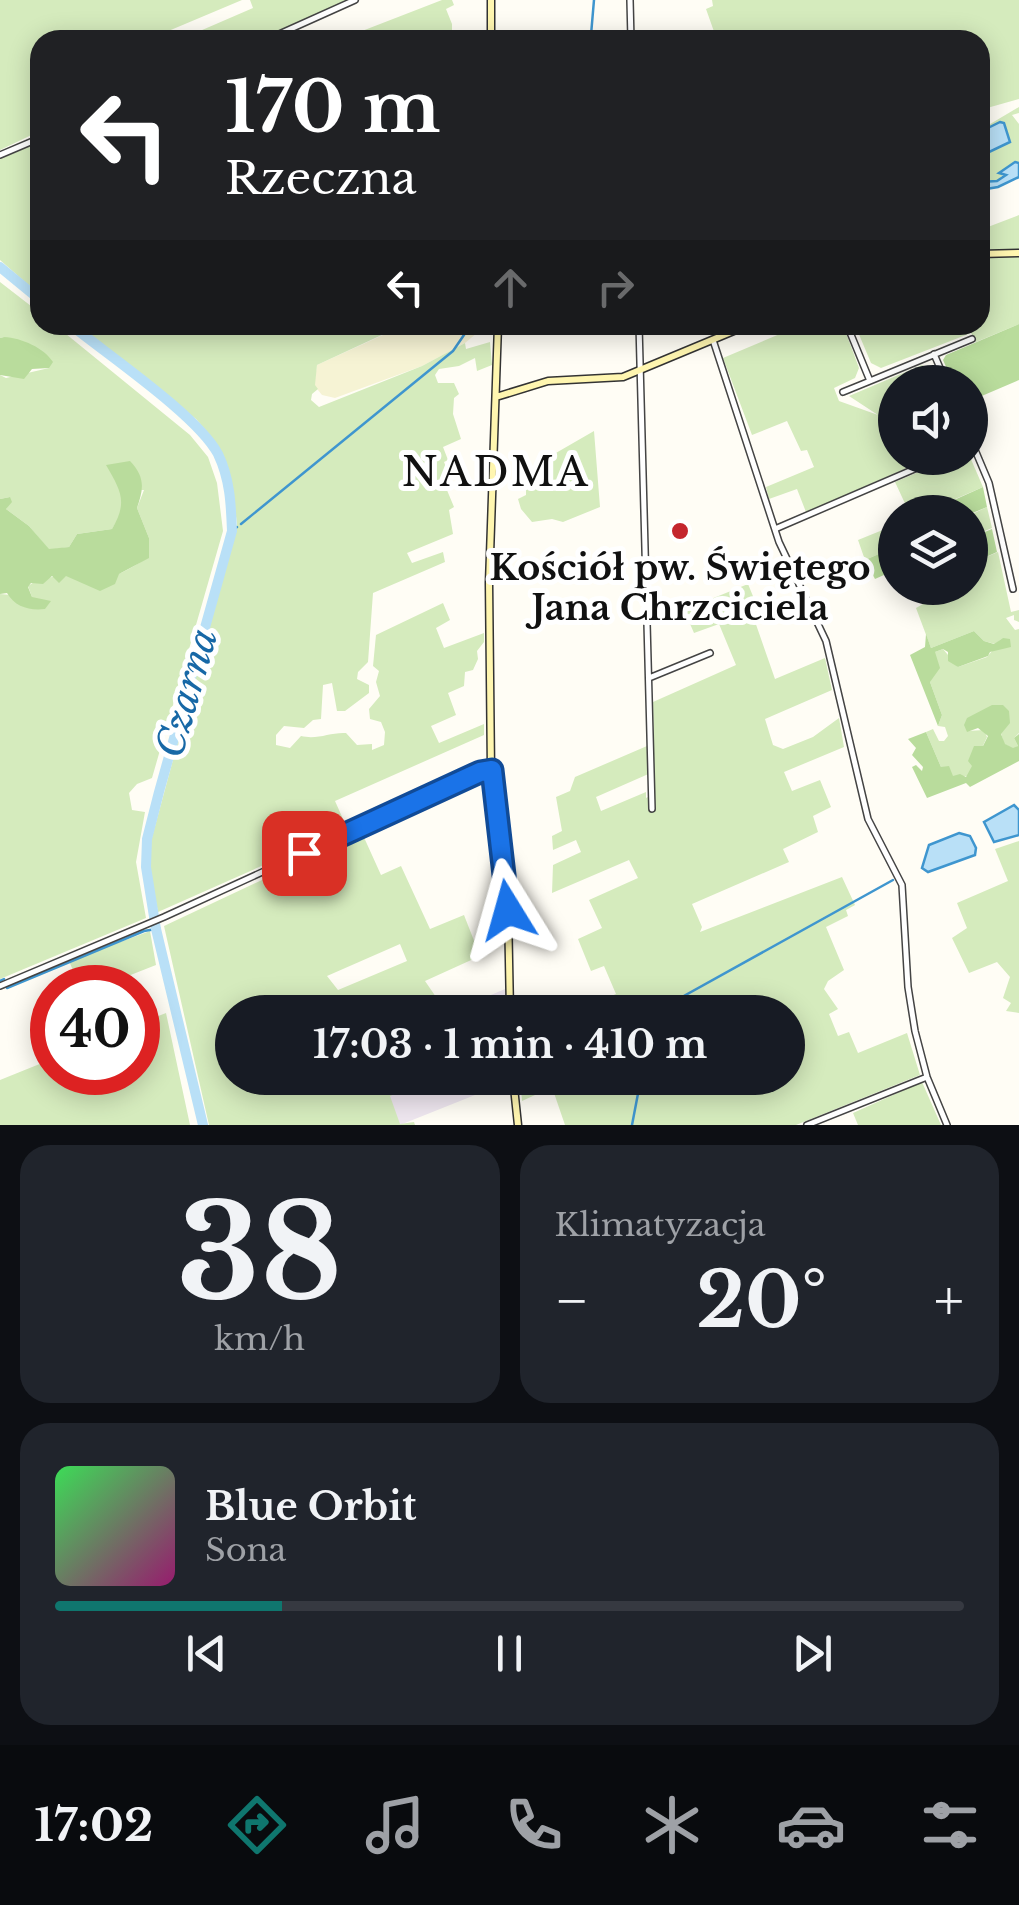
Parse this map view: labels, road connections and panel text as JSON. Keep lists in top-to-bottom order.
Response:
{
  "districts": ["NADMA"],
  "water": ["Czarna"],
  "places": ["Kościół pw. Świętego Jana Chrzciciela"],
  "page": {
    "turn": ["170 m", "Rzeczna"],
    "limit": "40",
    "trip": "17:03 · 1 min · 410 m",
    "tile": [
      ["38", "km/h"],
      "Klimatyzacja"
    ],
    "heat": ["−", "20°", "+"],
    "song": ["Blue Orbit", "Sona"],
    "tabs": "17:02"
  }
}
